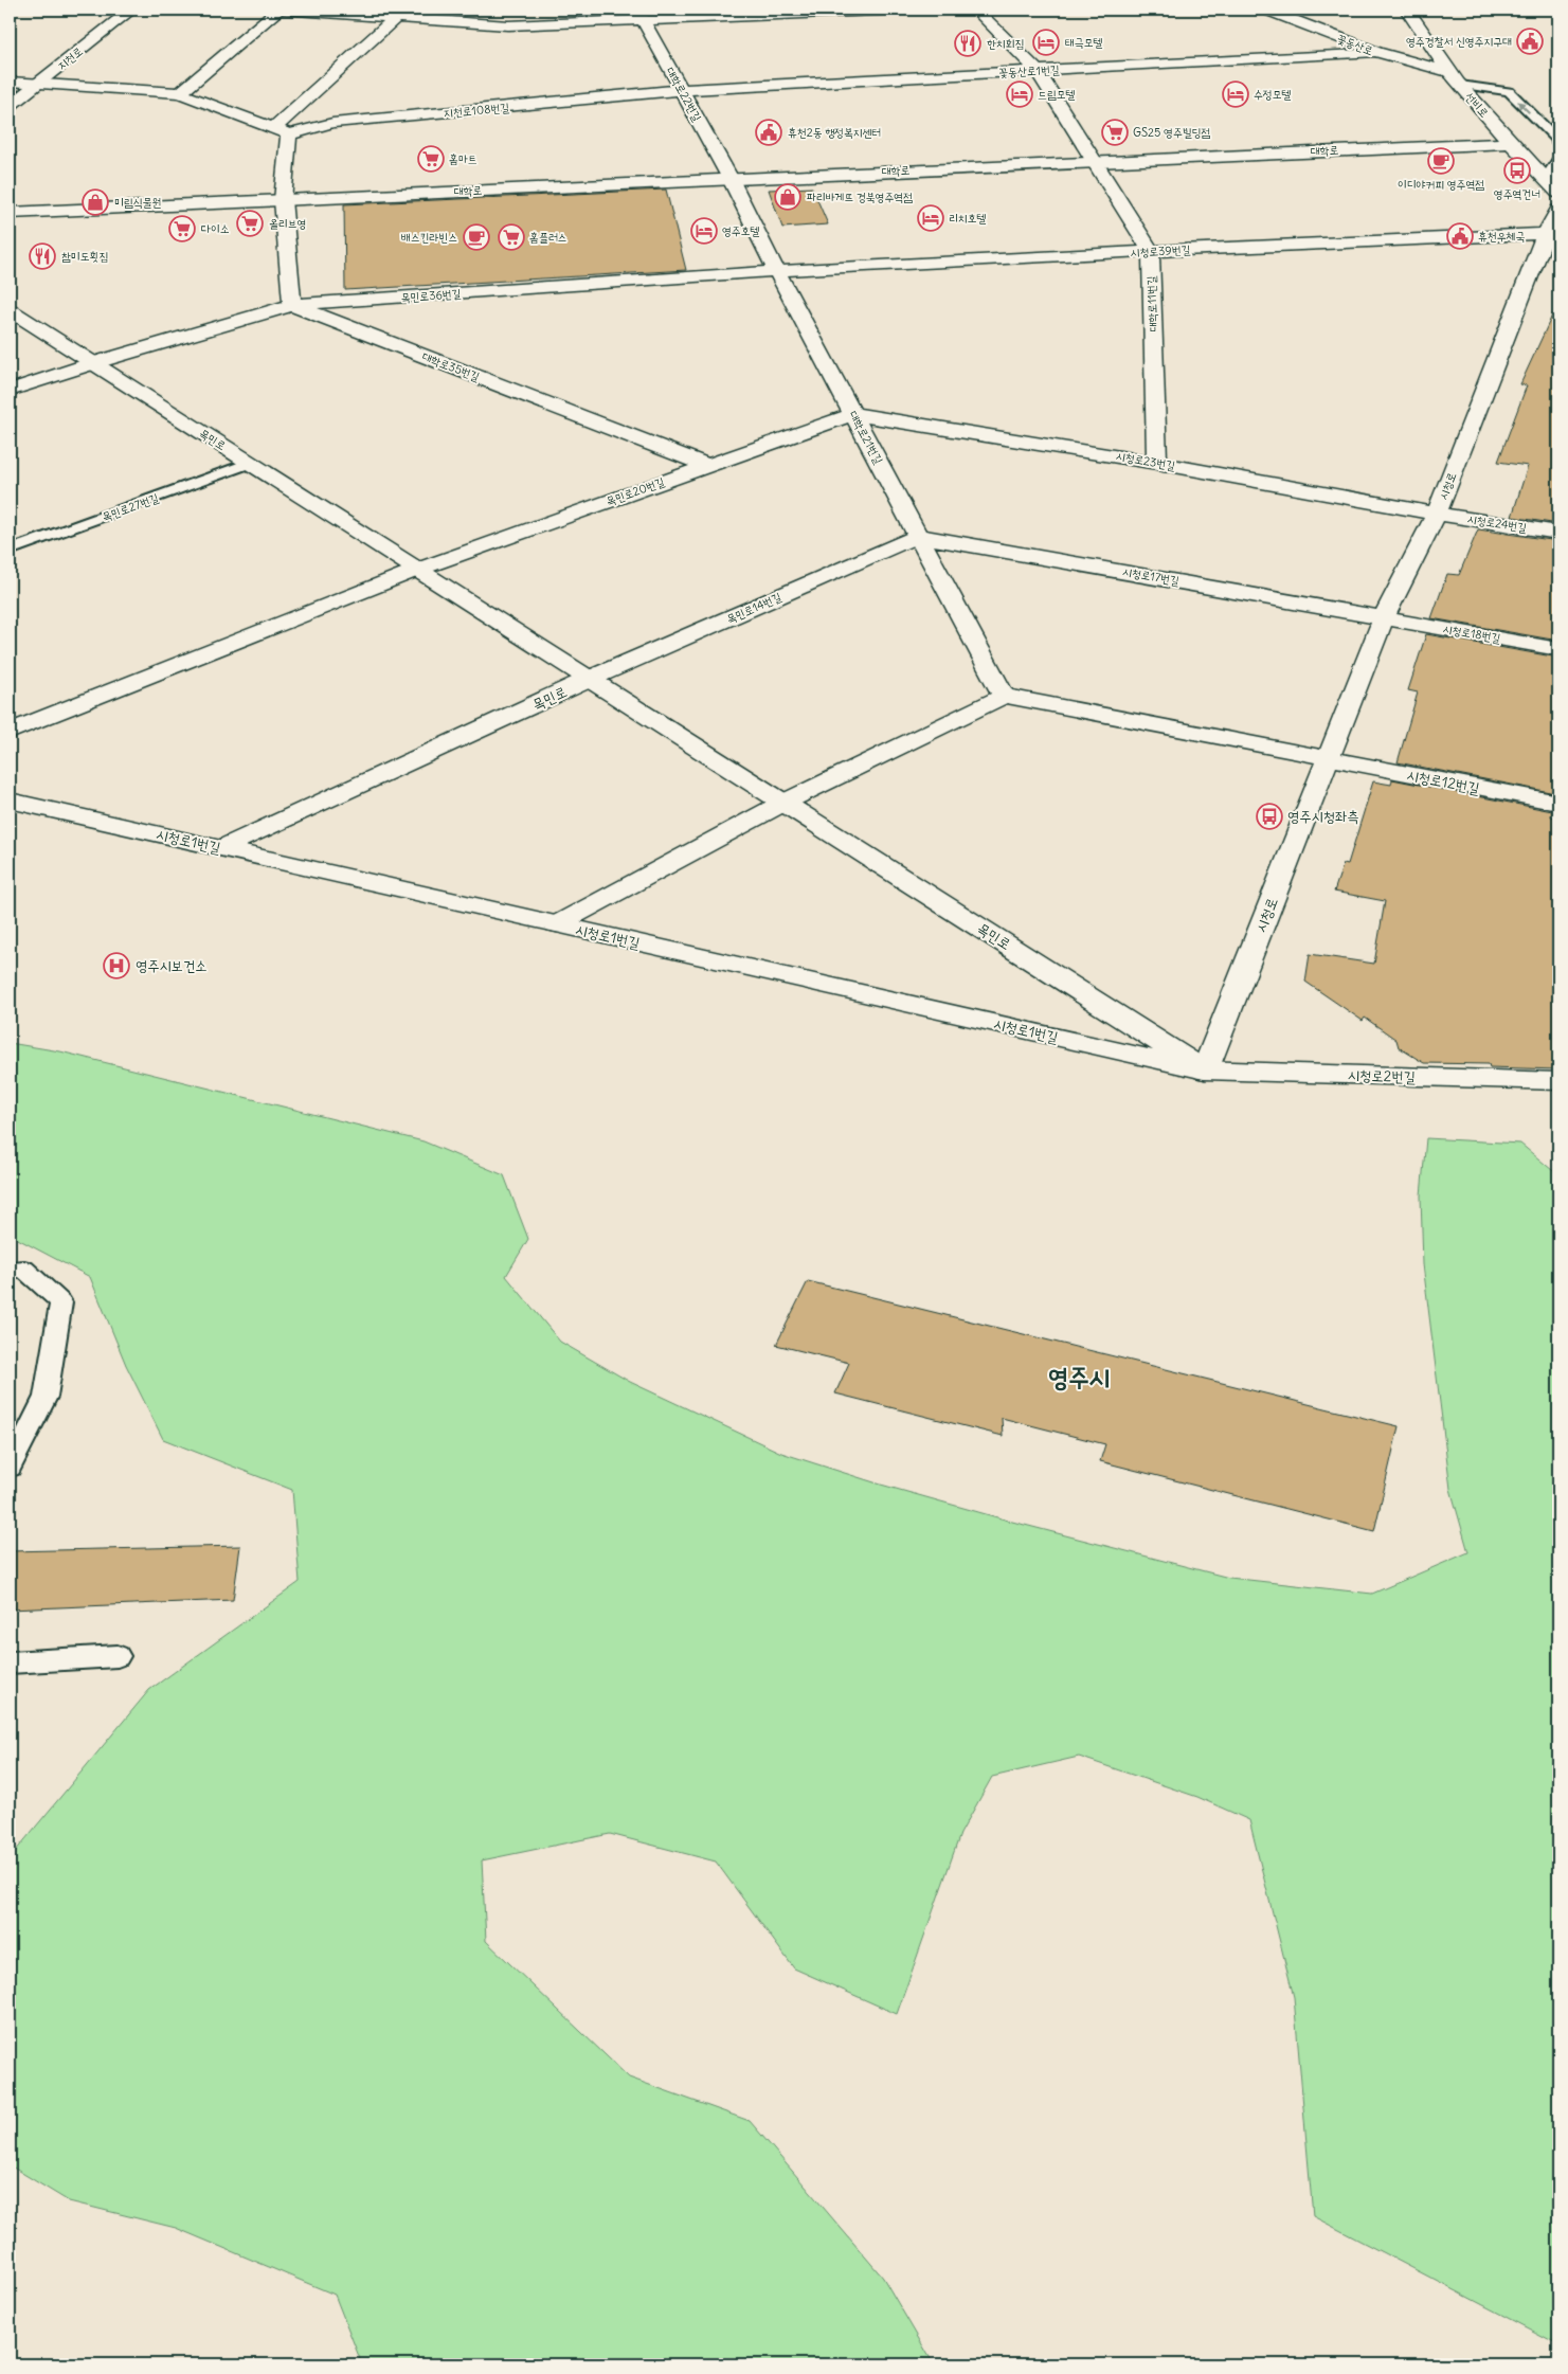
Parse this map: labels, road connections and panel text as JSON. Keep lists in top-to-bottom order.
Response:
{
  "streets": {
    "street": [
      "꽃동산로",
      "지천로",
      "꽃동산로1번길",
      "대학로22번길",
      "선비로",
      "지천로108번길",
      "대학로",
      "시청로39번길",
      "목민로36번길",
      "대학로11번길",
      "대학로35번길",
      "대학로21번길",
      "목민로",
      "시청로23번길",
      "시청로",
      "목민로20번길",
      "시청로24번길",
      "시청로17번길",
      "목민로14번길",
      "시청로18번길",
      "시청로12번길",
      "시청로1번길",
      "시청로2번길"
    ],
    "lane": ["목민로27번길"]
  },
  "crossings": [
    ["꽃동산로", "꽃동산로1번길"],
    ["꽃동산로", "선비로"],
    ["꽃동산로1번길", "대학로22번길"],
    ["꽃동산로1번길", "지천로108번길"],
    ["꽃동산로1번길", "대학로11번길"],
    ["대학로22번길", "지천로108번길"],
    ["대학로22번길", "대학로"],
    ["대학로22번길", "대학로21번길"],
    ["선비로", "대학로"],
    ["대학로", "대학로11번길"],
    ["대학로", "대학로21번길"],
    ["시청로39번길", "목민로36번길"],
    ["시청로39번길", "대학로11번길"],
    ["시청로39번길", "대학로21번길"],
    ["시청로39번길", "시청로"],
    ["목민로36번길", "대학로35번길"],
    ["목민로36번길", "대학로21번길"],
    ["목민로36번길", "목민로"],
    ["대학로11번길", "시청로23번길"],
    ["대학로35번길", "목민로20번길"],
    ["대학로21번길", "시청로23번길"],
    ["대학로21번길", "목민로20번길"],
    ["대학로21번길", "시청로17번길"],
    ["대학로21번길", "목민로14번길"],
    ["목민로", "시청로"],
    ["목민로", "목민로20번길"],
    ["목민로", "목민로27번길"],
    ["목민로", "목민로14번길"],
    ["목민로", "시청로1번길"],
    ["목민로", "시청로2번길"],
    ["시청로23번길", "시청로"],
    ["시청로23번길", "목민로20번길"],
    ["시청로23번길", "시청로24번길"],
    ["시청로", "시청로24번길"],
    ["시청로", "시청로17번길"],
    ["시청로", "시청로18번길"],
    ["시청로", "시청로12번길"],
    ["시청로", "시청로1번길"],
    ["시청로", "시청로2번길"],
    ["시청로17번길", "목민로14번길"],
    ["시청로17번길", "시청로18번길"],
    ["시청로1번길", "시청로2번길"]
  ],
  "districts": ["영주시"],
  "places": {
    "public building": ["영주경찰서 신영주지구대", "휴천2동 행정복지센터", "휴천우체국"],
    "hotel": [
      "태극모텔",
      "드림모텔",
      "수정모텔",
      "리치호텔",
      "영주호텔"
    ],
    "restaurant": ["한치회집", "참미도횟집"],
    "supermarket": [
      "GS25 영주빌딩점",
      "홈마트",
      "올리브영",
      "다이소",
      "홈플러스"
    ],
    "cafe": ["이디야커피 영주역점", "배스킨라빈스"],
    "bus stop": ["영주역건너", "영주시청좌측"],
    "shop": ["파리바게뜨 경북영주역점", "미림식물원"],
    "hospital": ["영주시보건소"]
  }
}
